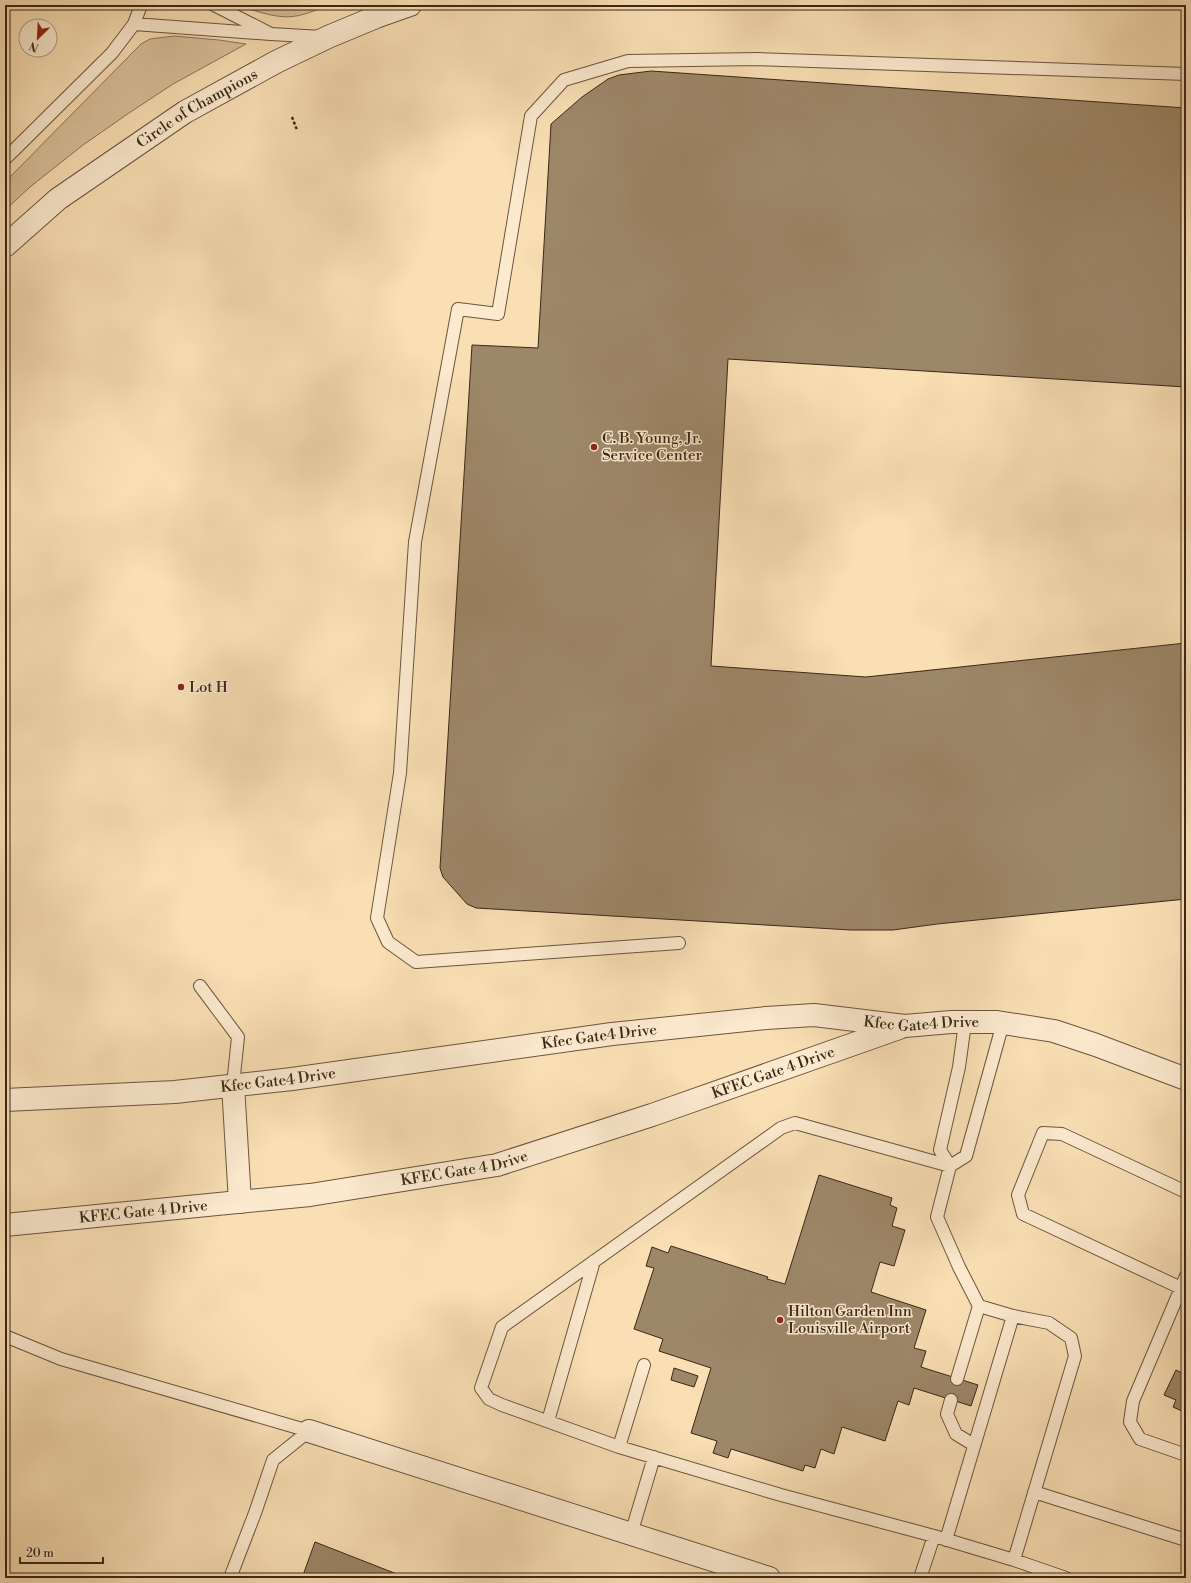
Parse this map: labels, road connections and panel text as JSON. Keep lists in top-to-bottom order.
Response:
{
  "streets": {
    "street": ["Circle of Champions", "Kfec Gate4 Drive", "KFEC Gate 4 Drive"]
  },
  "crossings": [
    ["Kfec Gate4 Drive", "KFEC Gate 4 Drive"]
  ],
  "places": ["C. B. Young, Jr. Service Center", "Lot H", "Hilton Garden Inn Louisville Airport"],
  "scale_bar": "20 m",
  "north": "bottom left"
}
